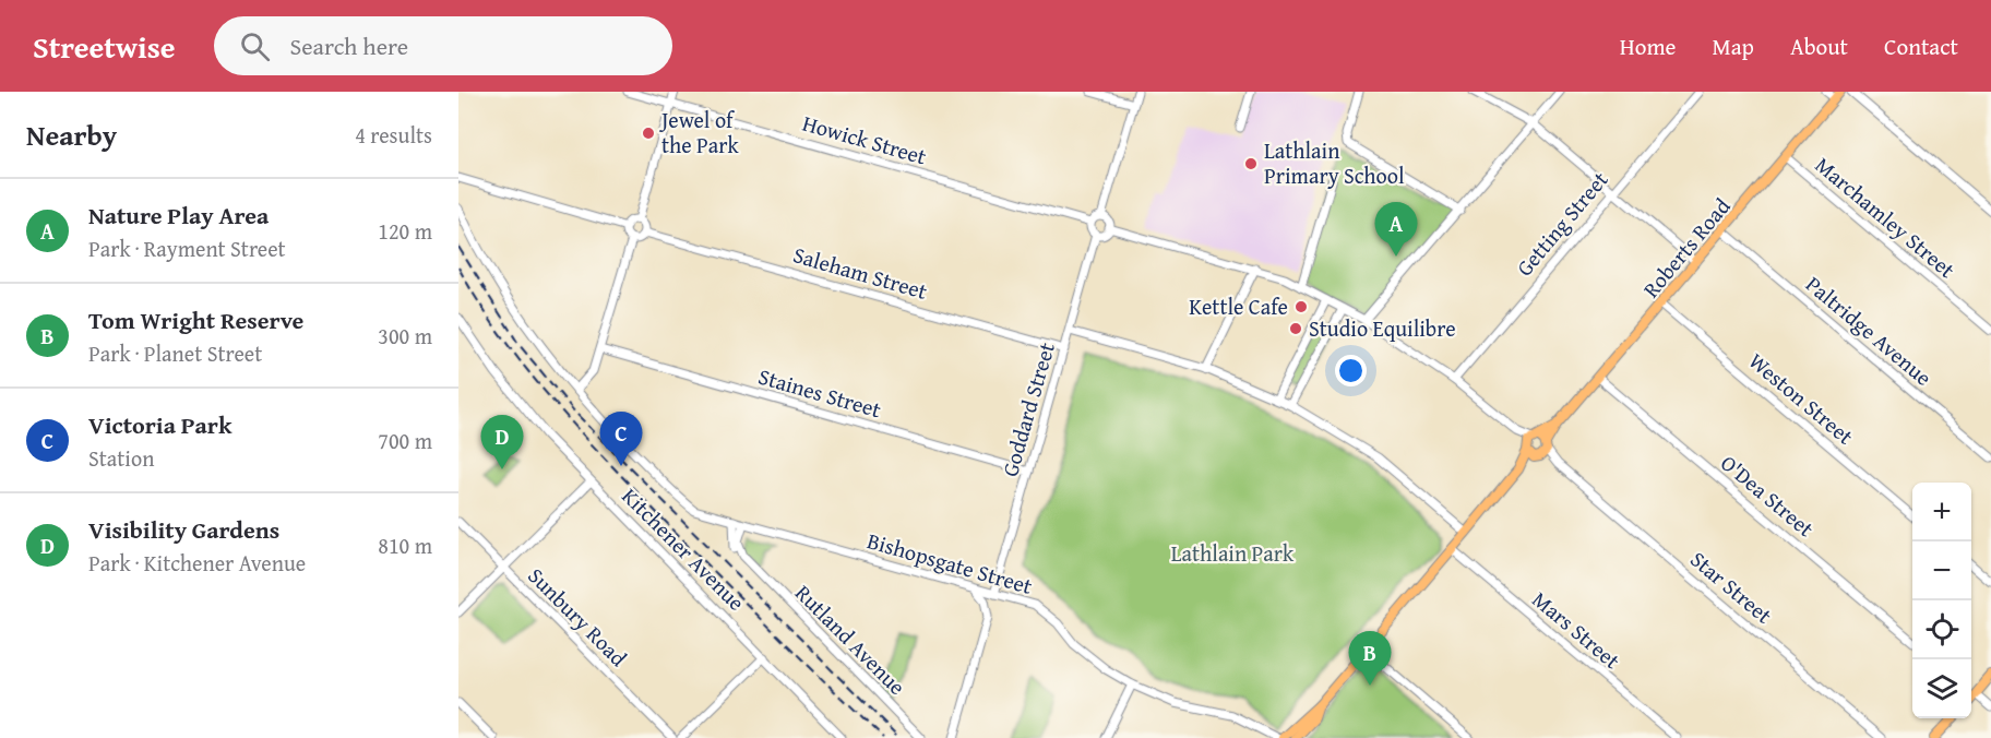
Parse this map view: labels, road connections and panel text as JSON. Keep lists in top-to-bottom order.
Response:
{
  "streets": {
    "main road": ["Roberts Road"],
    "street": [
      "Howick Street",
      "Marchamley Street",
      "Getting Street",
      "Saleham Street",
      "Paltridge Avenue",
      "Staines Street",
      "Weston Street",
      "Goddard Street",
      "O'Dea Street",
      "Kitchener Avenue",
      "Bishopsgate Street",
      "Star Street",
      "Sunbury Road",
      "Mars Street",
      "Rutland Avenue"
    ]
  },
  "crossings": [
    ["Howick Street", "Goddard Street"],
    ["Marchamley Street", "Roberts Road"],
    ["Roberts Road", "Paltridge Avenue"],
    ["Roberts Road", "Weston Street"],
    ["Roberts Road", "O'Dea Street"],
    ["Roberts Road", "Bishopsgate Street"],
    ["Roberts Road", "Star Street"],
    ["Roberts Road", "Mars Street"],
    ["Saleham Street", "Goddard Street"],
    ["Staines Street", "Goddard Street"],
    ["Goddard Street", "Bishopsgate Street"],
    ["Bishopsgate Street", "Rutland Avenue"]
  ],
  "parks": ["Lathlain Park"],
  "places": [
    "Jewel of the Park",
    "Lathlain Primary School",
    "Kettle Cafe",
    "Studio Equilibre"
  ],
  "page": {
    "header": "Streetwise",
    "search": "Search here",
    "nav": [
      "Home",
      "Map",
      "About",
      "Contact"
    ],
    "heading": ["Nearby", "4 results"],
    "list": [
      {
        "mark": "A",
        "name": "Nature Play Area",
        "note": "Park · Rayment Street",
        "value": "120 m"
      },
      {
        "mark": "B",
        "name": "Tom Wright Reserve",
        "note": "Park · Planet Street",
        "value": "300 m"
      },
      {
        "mark": "C",
        "name": "Victoria Park",
        "note": "Station",
        "value": "700 m"
      },
      {
        "mark": "D",
        "name": "Visibility Gardens",
        "note": "Park · Kitchener Avenue",
        "value": "810 m"
      }
    ],
    "pins": [
      "A",
      "C",
      "D",
      "B"
    ],
    "map_buttons": ["+", "−"]
  }
}
